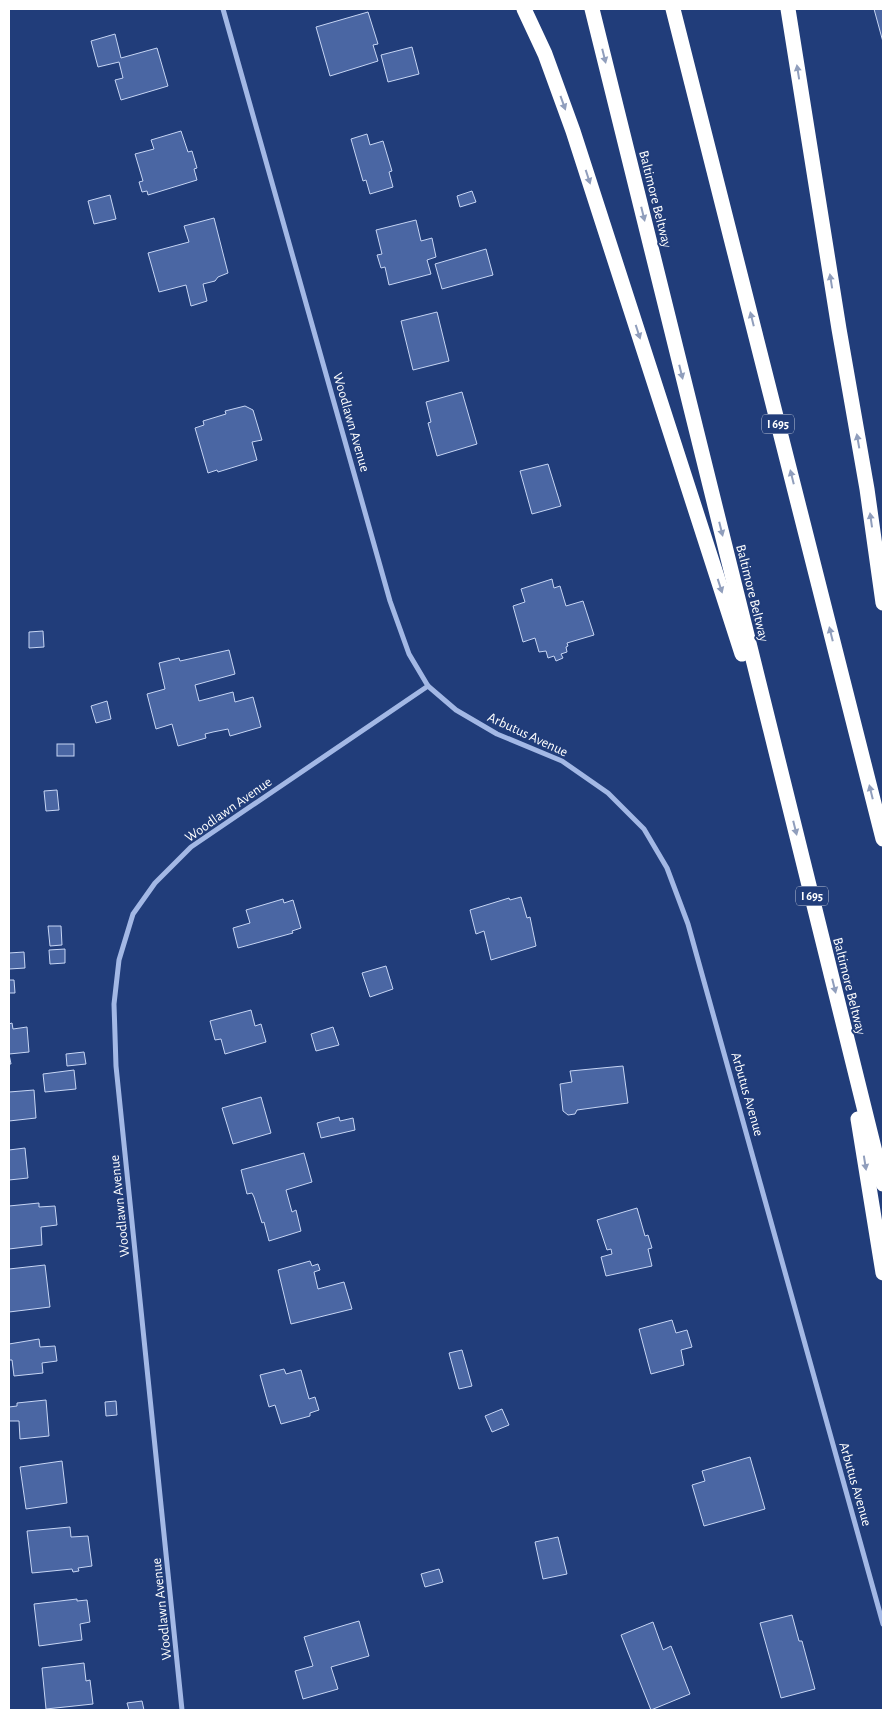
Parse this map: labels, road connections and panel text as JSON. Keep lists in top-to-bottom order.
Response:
{
  "streets": {
    "highway": ["Baltimore Beltway", "I 695"],
    "street": ["Woodlawn Avenue", "Arbutus Avenue"]
  },
  "crossings": [
    ["Woodlawn Avenue", "Arbutus Avenue"]
  ]
}
